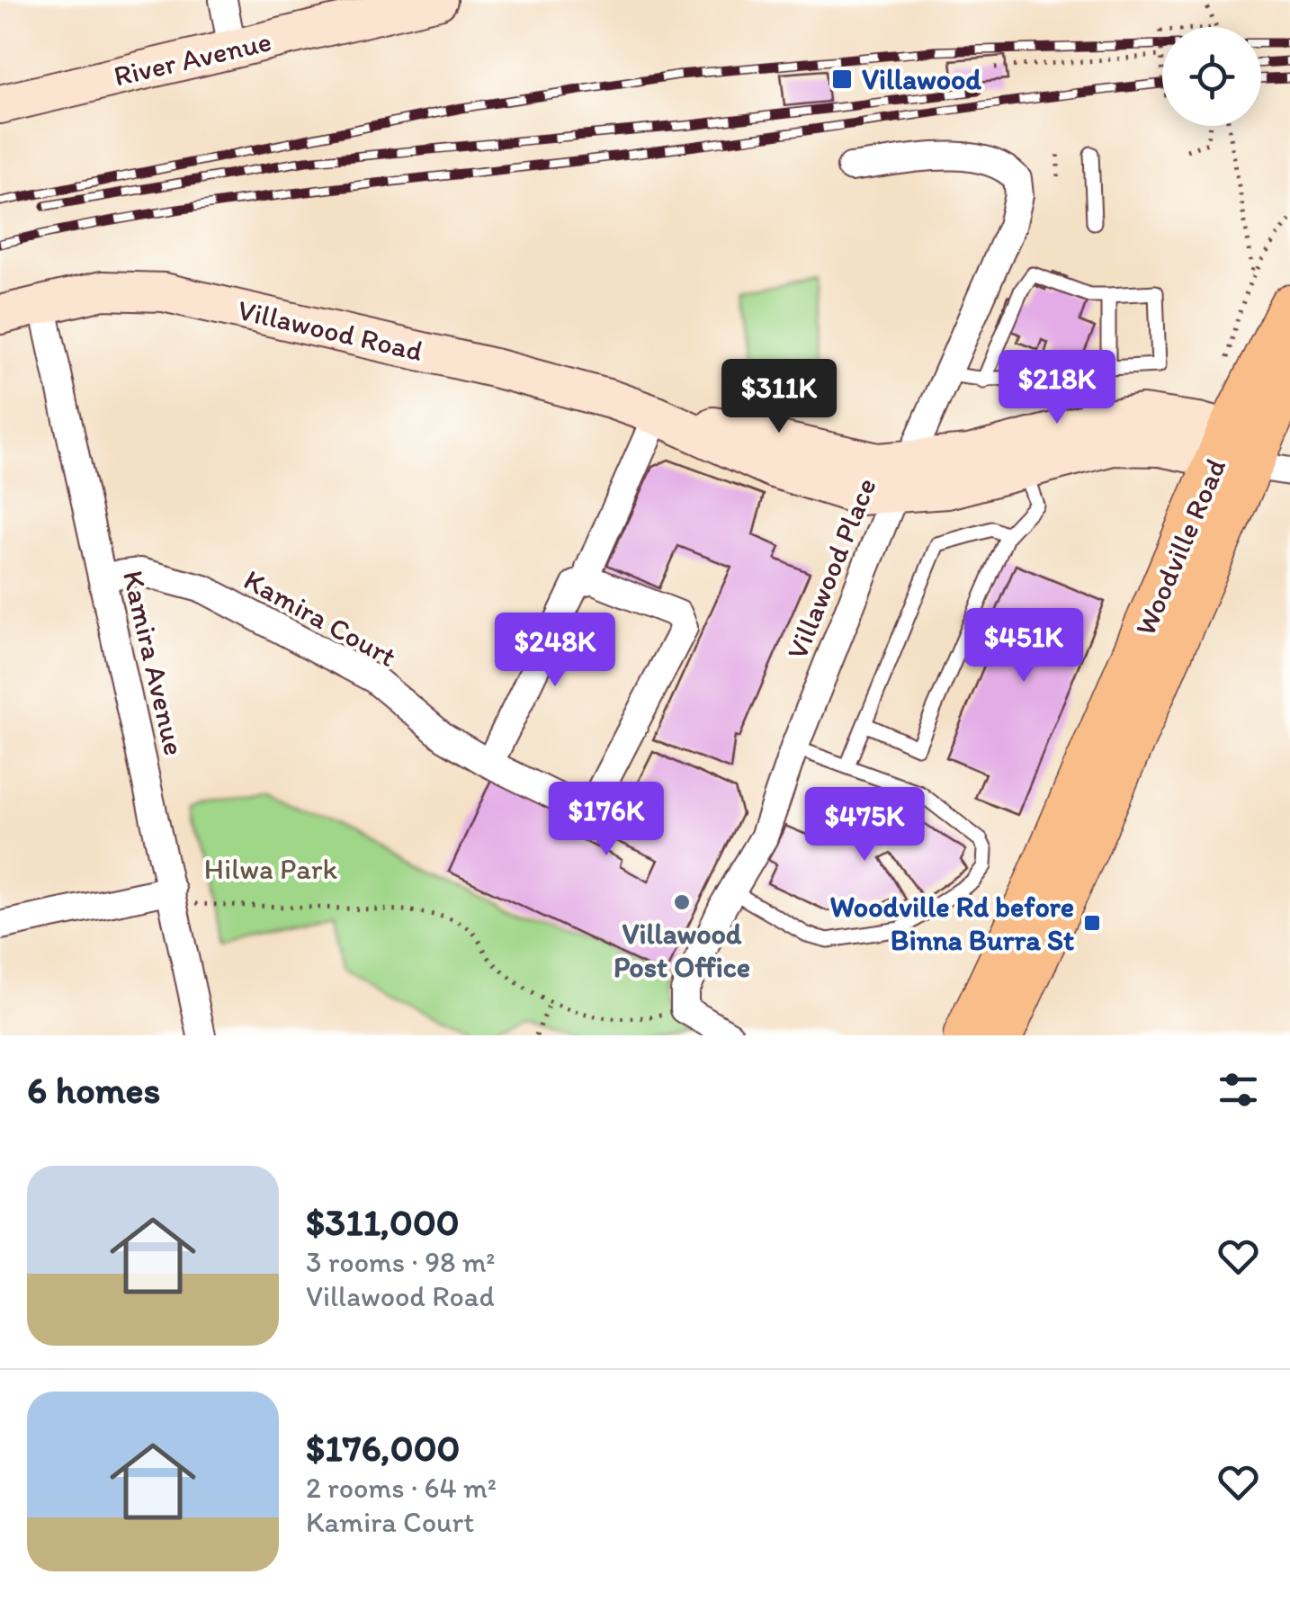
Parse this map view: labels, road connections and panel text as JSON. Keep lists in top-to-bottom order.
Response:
{
  "streets": {
    "main road": ["Woodville Road"],
    "street": [
      "River Avenue",
      "Villawood Road",
      "Villawood Place",
      "Kamira Court",
      "Kamira Avenue"
    ]
  },
  "crossings": [
    ["Villawood Road", "Woodville Road"],
    ["Villawood Road", "Villawood Place"],
    ["Villawood Road", "Kamira Avenue"],
    ["Kamira Court", "Kamira Avenue"]
  ],
  "parks": ["Hilwa Park"],
  "places": {
    "transit": ["Villawood", "Woodville Rd before Binna Burra St"],
    "other": ["Villawood Post Office"]
  },
  "page": {
    "price": [
      "$218K",
      "$311K",
      "$451K",
      "$248K",
      "$176K",
      "$475K"
    ],
    "heading": "6 homes",
    "list": [
      {
        "name": "$311,000",
        "note": "3 rooms · 98 m² · Villawood Road"
      },
      {
        "name": "$176,000",
        "note": "2 rooms · 64 m² · Kamira Court"
      }
    ]
  }
}
